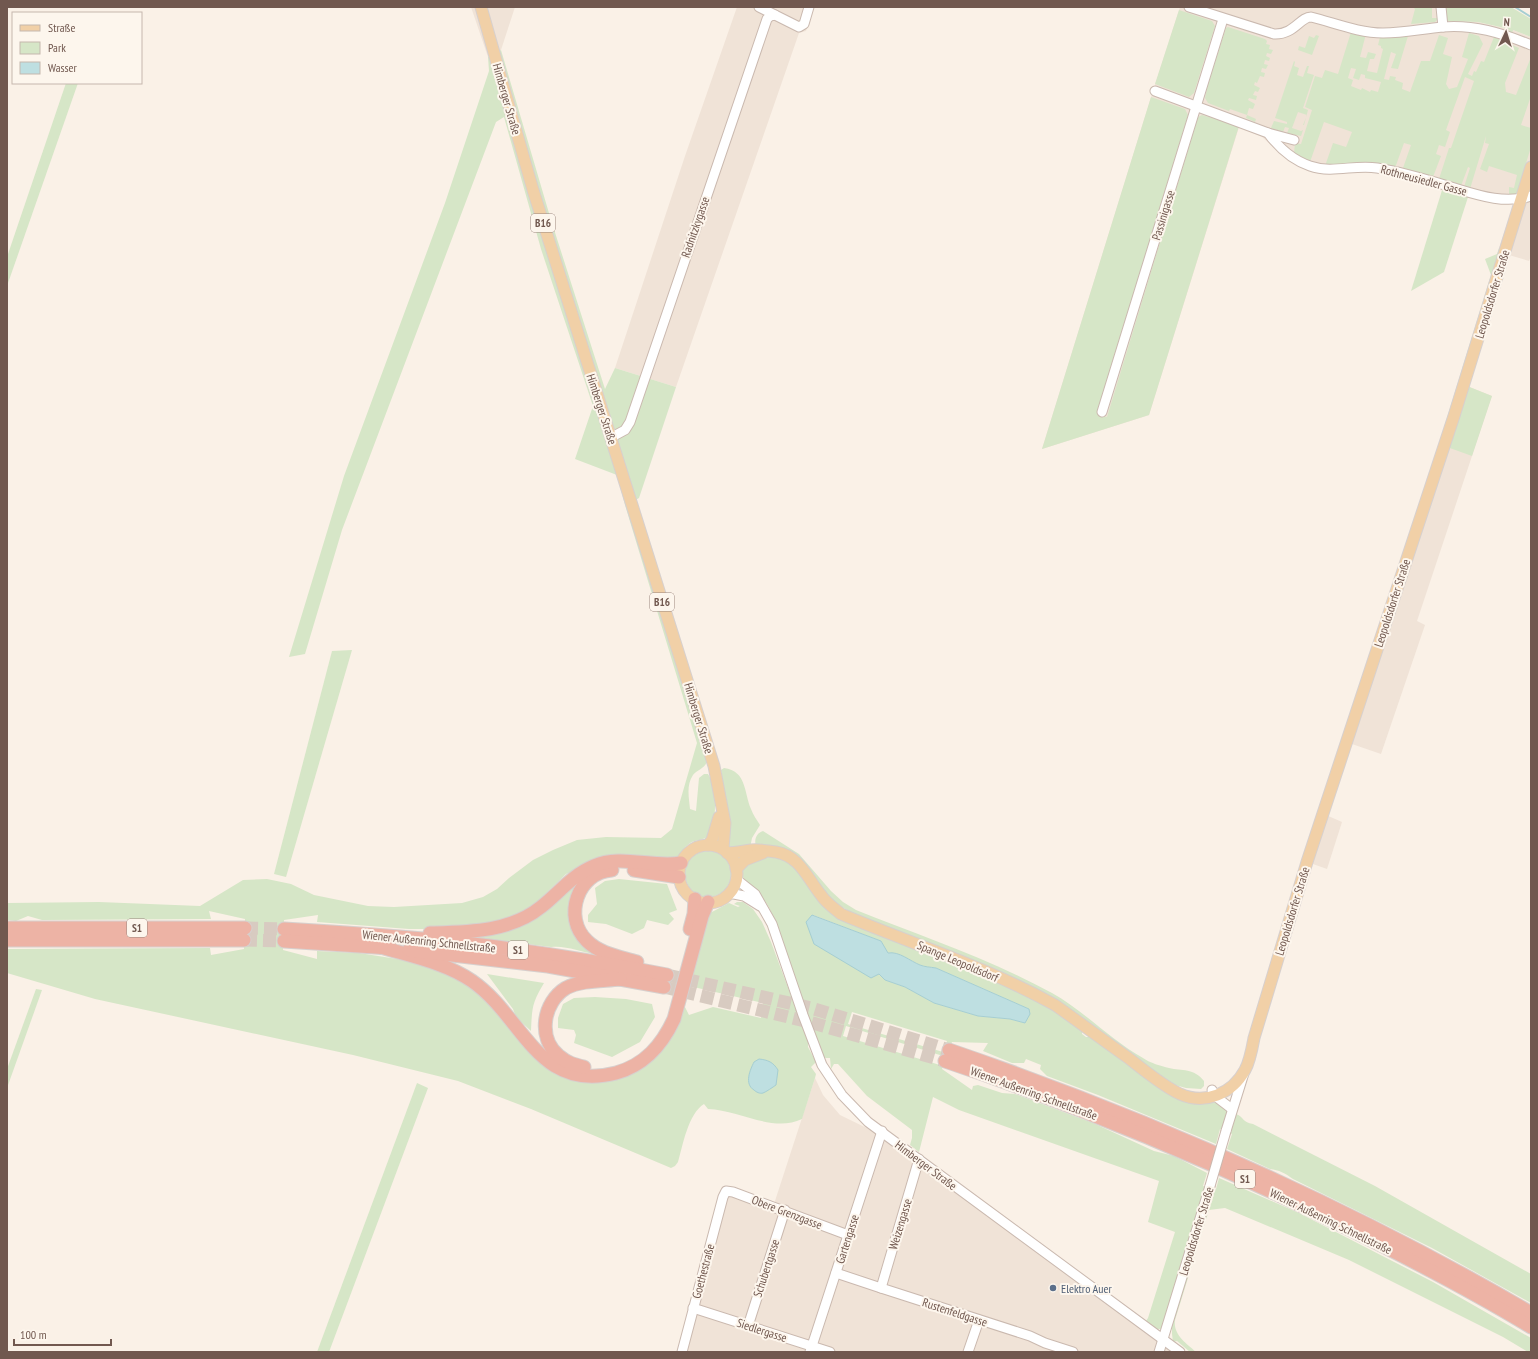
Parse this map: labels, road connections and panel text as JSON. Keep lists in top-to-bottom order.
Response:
{
  "streets": {
    "highway": ["S1", "Wiener Außenring Schnellstraße"],
    "main road": [
      "Himberger Straße",
      "B16",
      "Leopoldsdorfer Straße",
      "Spange Leopoldsdorf"
    ],
    "street": [
      "Rothneusiedler Gasse",
      "Passinigasse",
      "Radnitzkygasse",
      "Obere Grenzgasse",
      "Weizengasse",
      "Gartengasse",
      "Schubertgasse",
      "Goethestraße",
      "Rustenfeldgasse",
      "Siedlergasse"
    ]
  },
  "crossings": [
    ["Himberger Straße", "Radnitzkygasse"],
    ["Himberger Straße", "Leopoldsdorfer Straße"],
    ["Himberger Straße", "Spange Leopoldsdorf"],
    ["Himberger Straße", "Weizengasse"],
    ["Himberger Straße", "Gartengasse"],
    ["Rothneusiedler Gasse", "Passinigasse"],
    ["Rothneusiedler Gasse", "Leopoldsdorfer Straße"],
    ["Leopoldsdorfer Straße", "Spange Leopoldsdorf"],
    ["Obere Grenzgasse", "Gartengasse"],
    ["Obere Grenzgasse", "Schubertgasse"],
    ["Obere Grenzgasse", "Goethestraße"],
    ["Weizengasse", "Rustenfeldgasse"],
    ["Gartengasse", "Rustenfeldgasse"],
    ["Gartengasse", "Siedlergasse"],
    ["Schubertgasse", "Siedlergasse"],
    ["Goethestraße", "Siedlergasse"]
  ],
  "places": ["Elektro Auer"],
  "legend": ["Straße", "Park", "Wasser"],
  "scale_bar": "100 m",
  "north": "top"
}
